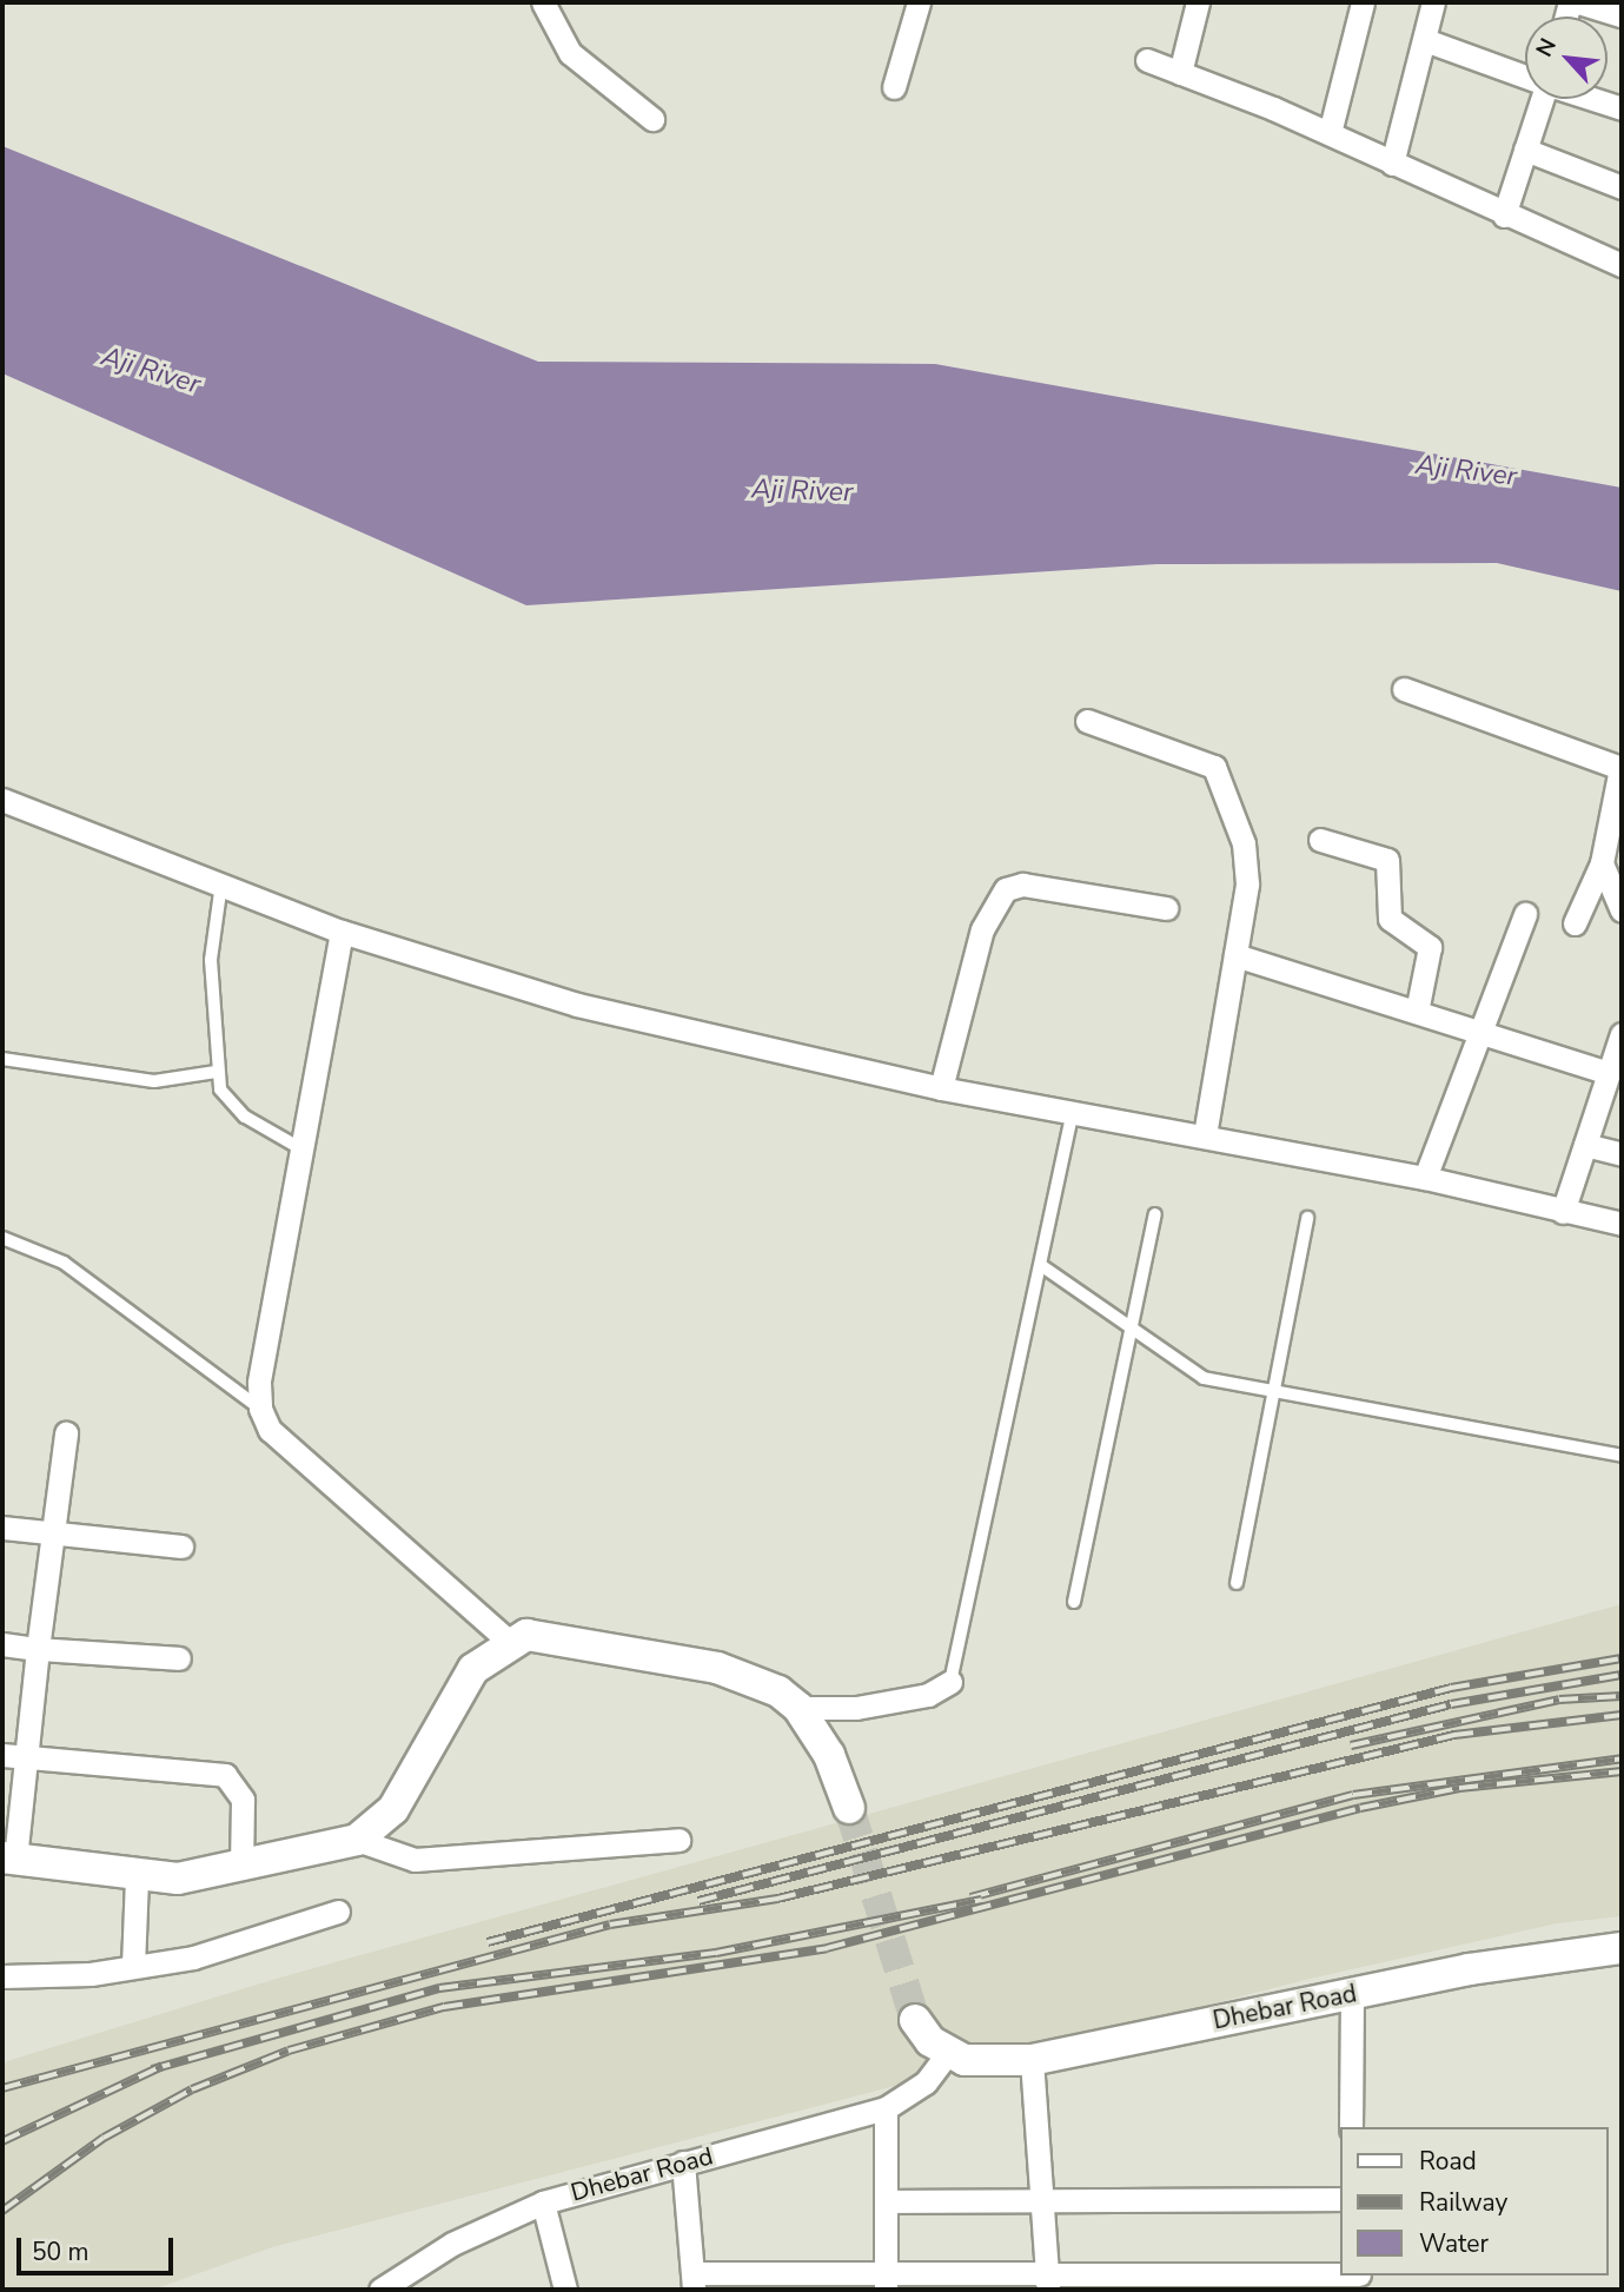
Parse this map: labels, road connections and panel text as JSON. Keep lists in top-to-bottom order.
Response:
{
  "streets": {
    "street": ["Dhebar Road"]
  },
  "water": ["Aji River"],
  "legend": ["Road", "Railway", "Water"],
  "scale_bar": "50 m",
  "north": "top left"
}
